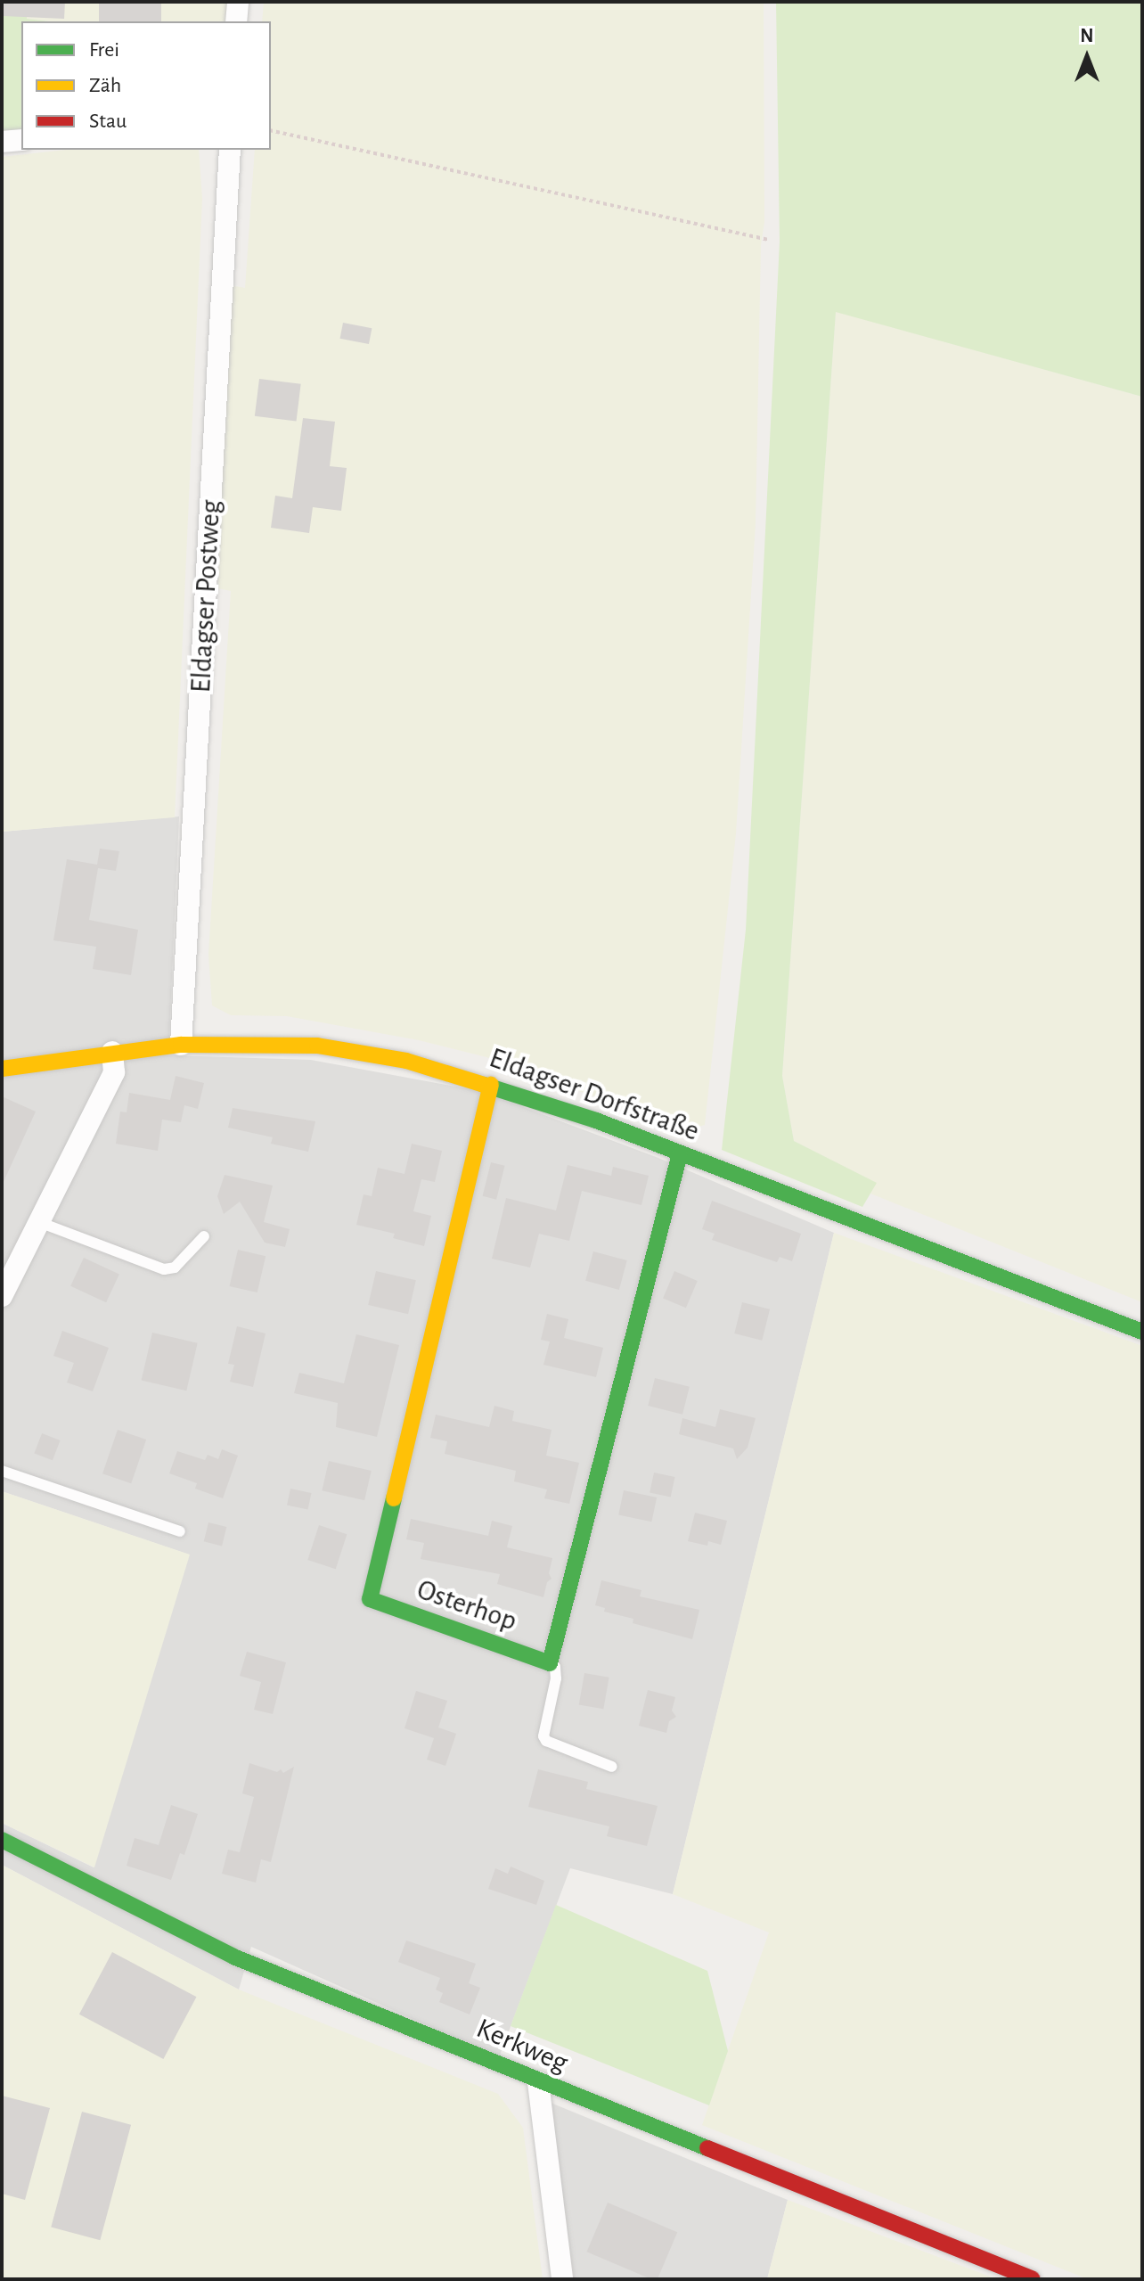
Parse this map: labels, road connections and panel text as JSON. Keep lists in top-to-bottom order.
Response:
{
  "streets": {
    "street": [
      "Eldagser Postweg",
      "Eldagser Dorfstraße",
      "Osterhop",
      "Kerkweg"
    ]
  },
  "crossings": [
    ["Eldagser Postweg", "Eldagser Dorfstraße"],
    ["Eldagser Dorfstraße", "Osterhop"]
  ],
  "legend": ["Frei", "Zäh", "Stau"],
  "north": "top"
}
